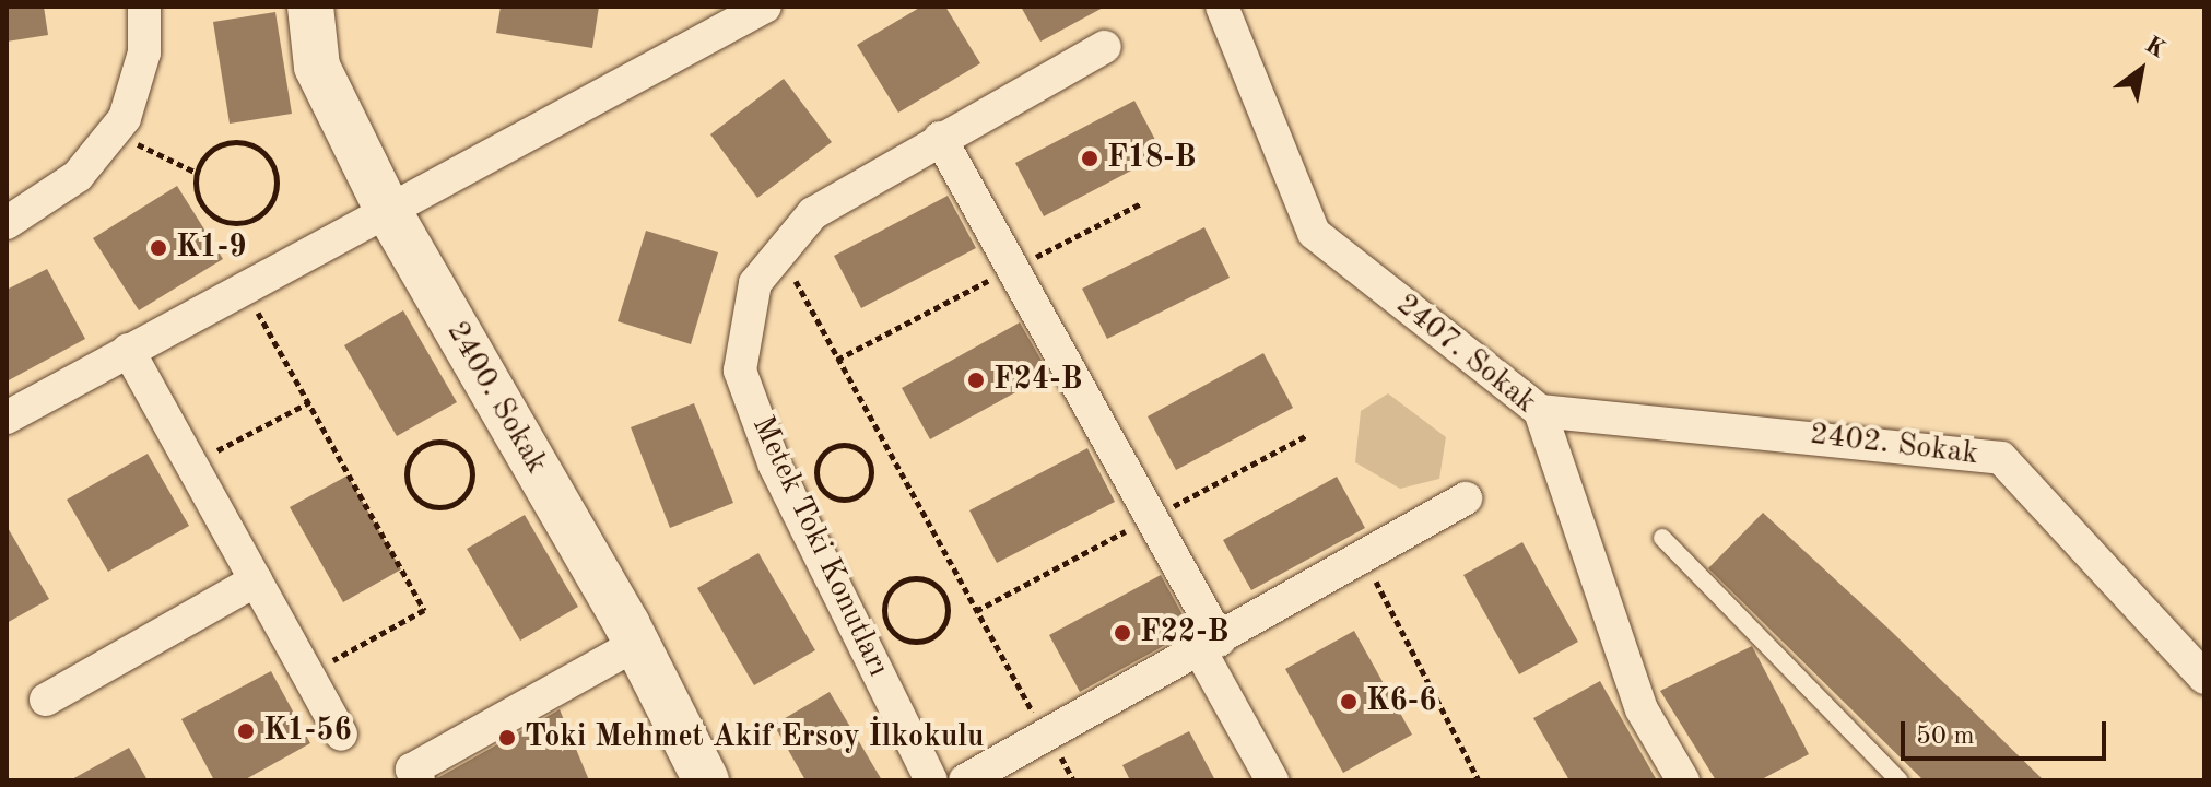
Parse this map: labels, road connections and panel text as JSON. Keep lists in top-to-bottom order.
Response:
{
  "streets": {
    "main road": ["2400. Sokak"],
    "street": ["2407. Sokak", "2402. Sokak", "Metek Toki Konutları"]
  },
  "crossings": [
    ["2407. Sokak", "2402. Sokak"]
  ],
  "places": [
    "F18-B",
    "K1-9",
    "F24-B",
    "F22-B",
    "K6-6",
    "K1-56",
    "Toki Mehmet Akif Ersoy İlkokulu"
  ],
  "scale_bar": "50 m",
  "north": "top right"
}
